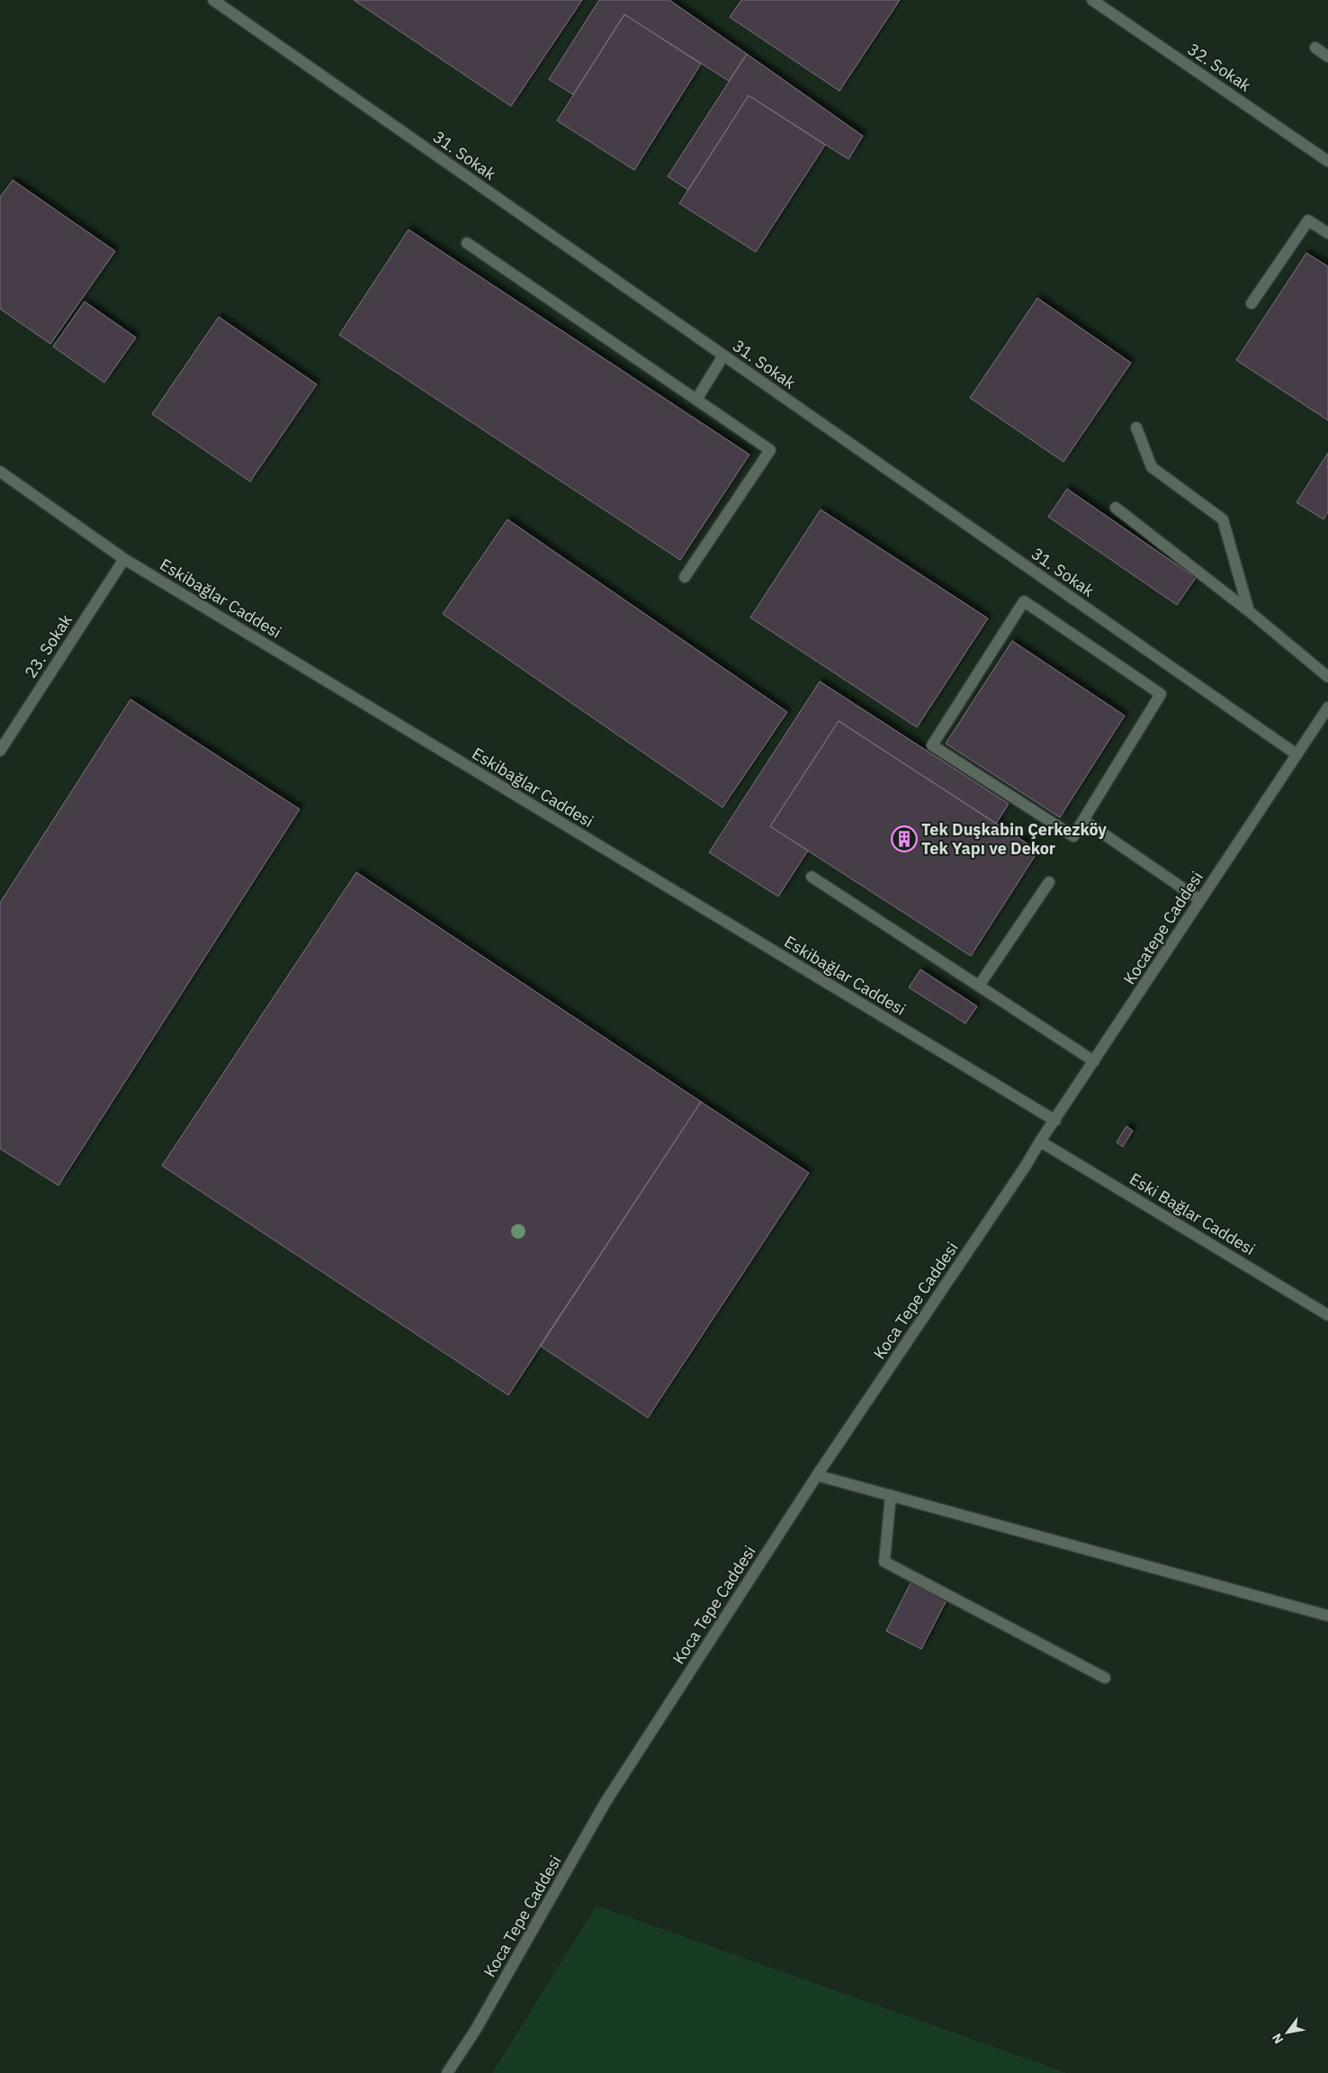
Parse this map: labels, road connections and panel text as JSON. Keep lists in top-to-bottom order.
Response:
{
  "streets": {
    "street": [
      "32. Sokak",
      "31. Sokak",
      "Eskibağlar Caddesi",
      "23. Sokak",
      "Kocatepe Caddesi",
      "Eski Bağlar Caddesi",
      "Koca Tepe Caddesi"
    ]
  },
  "crossings": [
    ["31. Sokak", "Kocatepe Caddesi"],
    ["Eskibağlar Caddesi", "23. Sokak"],
    ["Eskibağlar Caddesi", "Kocatepe Caddesi"],
    ["Kocatepe Caddesi", "Eski Bağlar Caddesi"],
    ["Kocatepe Caddesi", "Koca Tepe Caddesi"]
  ],
  "places": {
    "building": ["Tek Duşkabin Çerkezköy Tek Yapı ve Dekor"]
  },
  "north": "bottom left"
}
